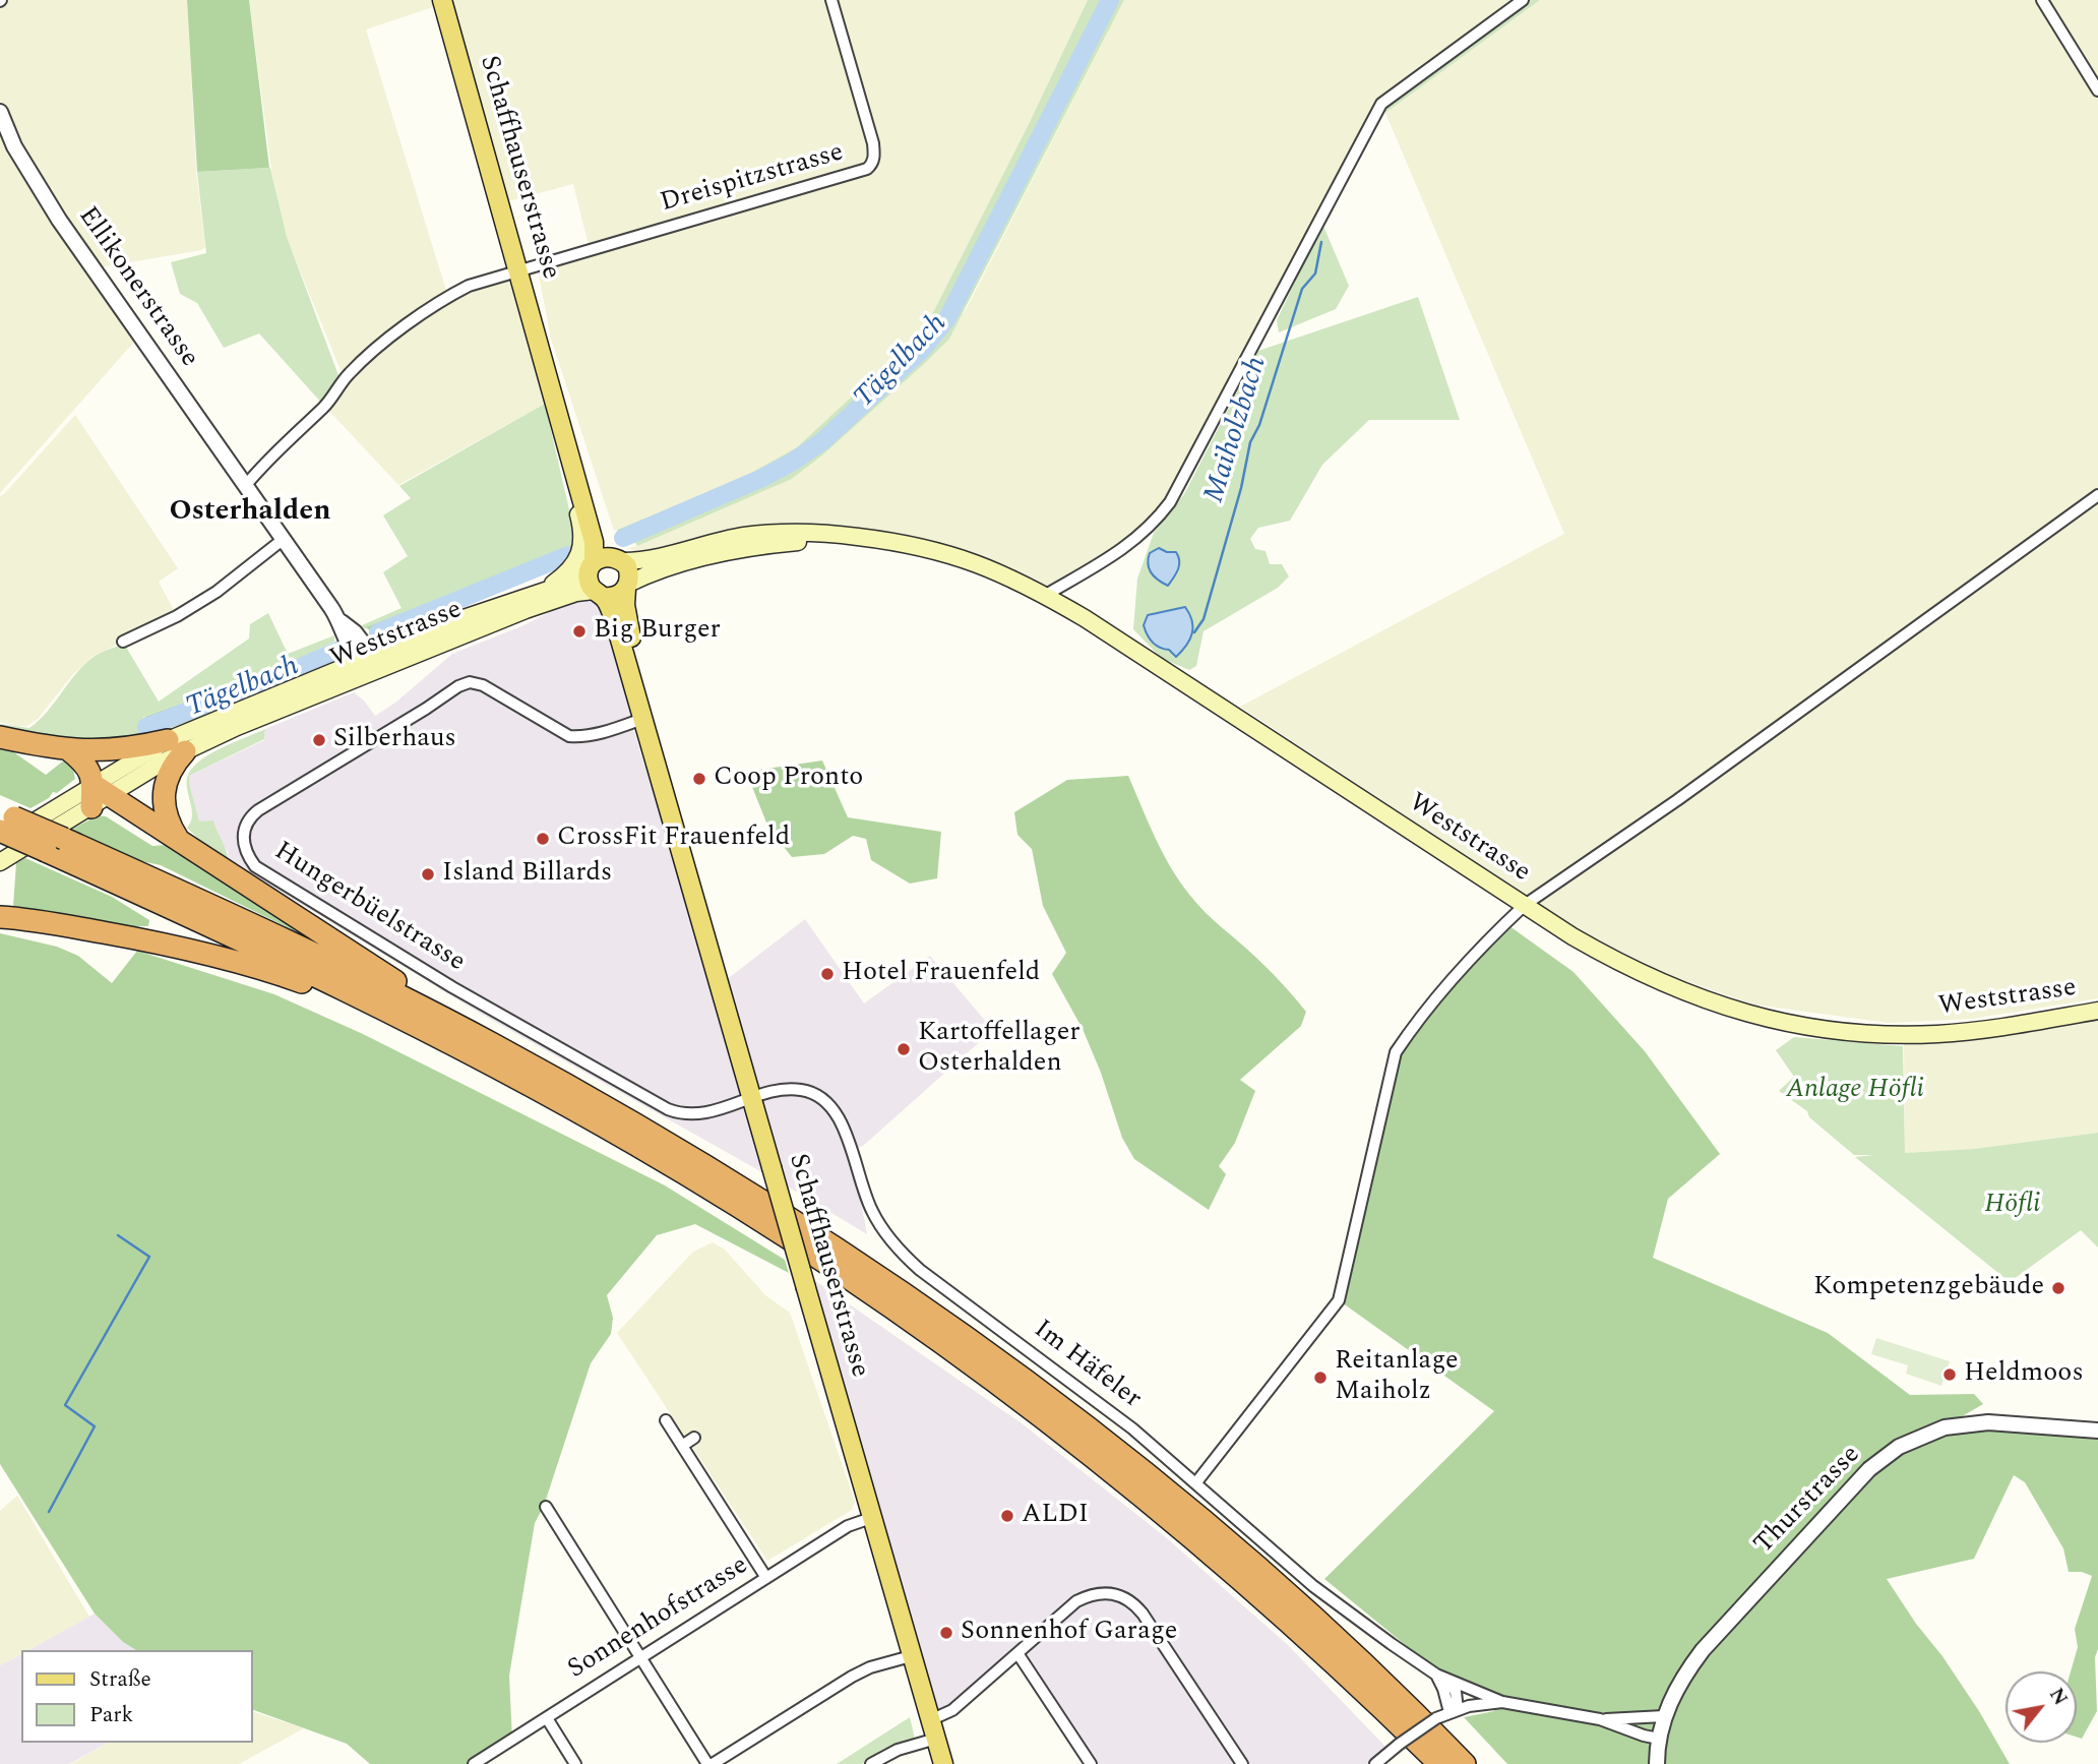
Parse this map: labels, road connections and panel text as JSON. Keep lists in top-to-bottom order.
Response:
{
  "streets": {
    "main road": ["Schaffhauserstrasse", "Weststrasse"],
    "street": [
      "Dreispitzstrasse",
      "Ellikonerstrasse",
      "Hungerbüelstrasse",
      "Im Häfeler",
      "Thurstrasse",
      "Sonnenhofstrasse"
    ]
  },
  "crossings": [
    ["Schaffhauserstrasse", "Dreispitzstrasse"],
    ["Schaffhauserstrasse", "Weststrasse"],
    ["Schaffhauserstrasse", "Hungerbüelstrasse"],
    ["Schaffhauserstrasse", "Im Häfeler"],
    ["Schaffhauserstrasse", "Sonnenhofstrasse"],
    ["Ellikonerstrasse", "Weststrasse"],
    ["Hungerbüelstrasse", "Im Häfeler"]
  ],
  "districts": ["Osterhalden"],
  "water": ["Tägelbach", "Maiholzbach"],
  "parks": ["Anlage Höfli", "Höfli"],
  "places": [
    "Big Burger",
    "Silberhaus",
    "Coop Pronto",
    "CrossFit Frauenfeld",
    "Island Billards",
    "Hotel Frauenfeld",
    "Kartoffellager Osterhalden",
    "Kompetenzgebäude",
    "Heldmoos",
    "Reitanlage Maiholz",
    "ALDI",
    "Sonnenhof Garage"
  ],
  "legend": ["Straße", "Park"],
  "north": "top right"
}
